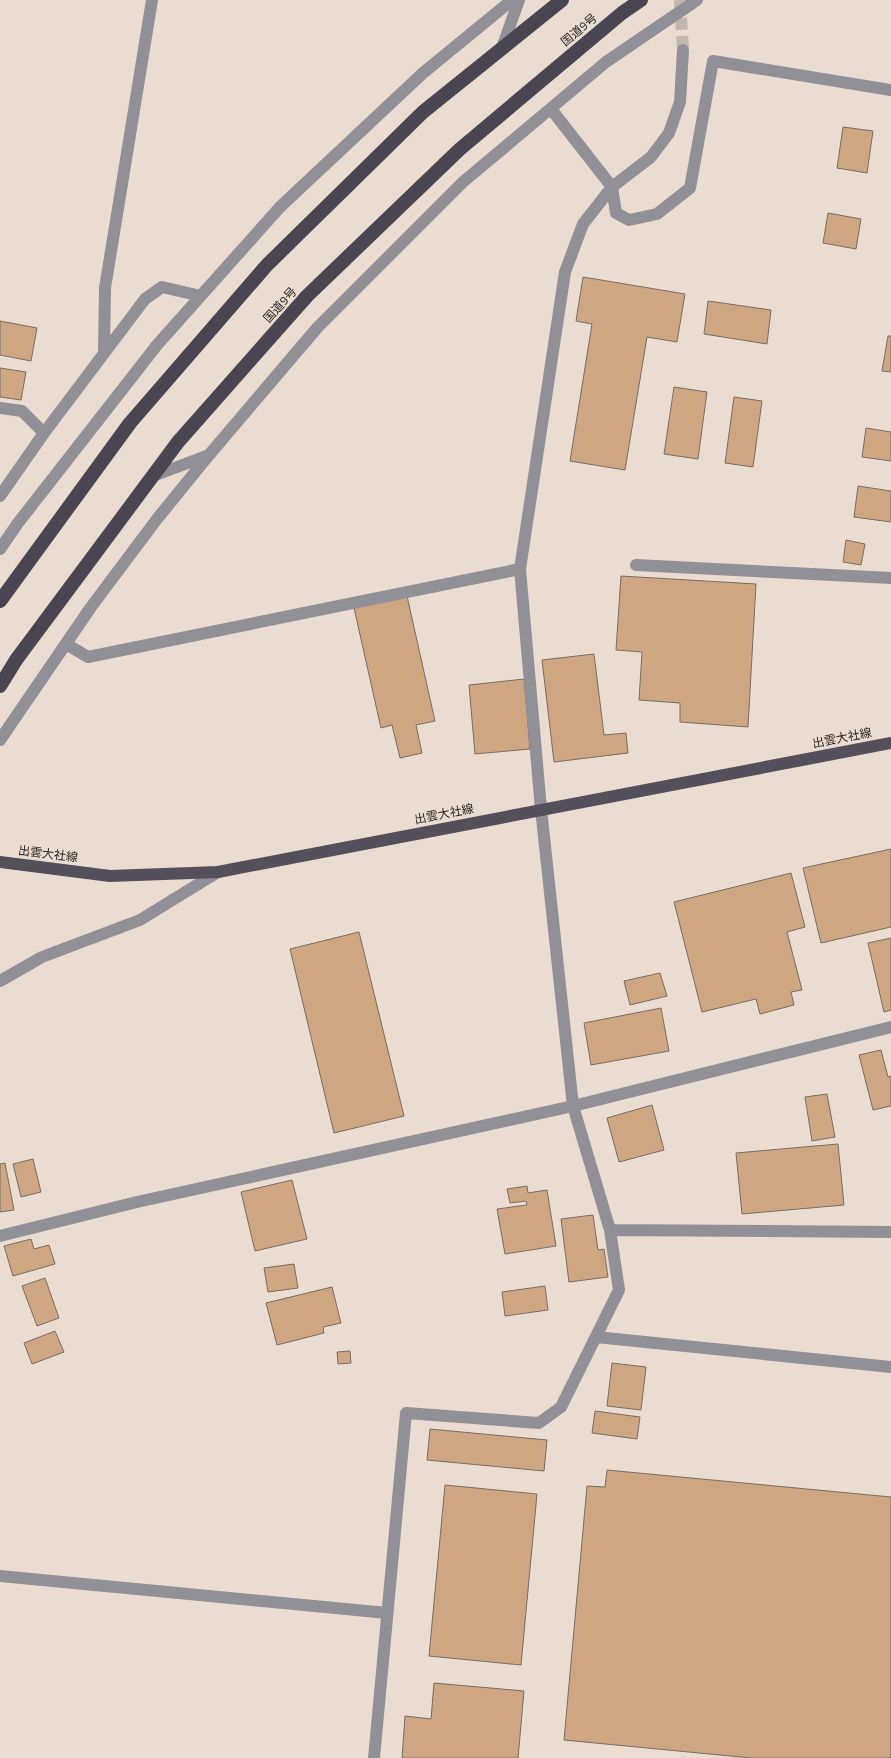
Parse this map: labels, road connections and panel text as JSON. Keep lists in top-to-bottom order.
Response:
{
  "streets": {
    "highway": ["国道9号"],
    "main road": ["出雲大社線"]
  }
}
